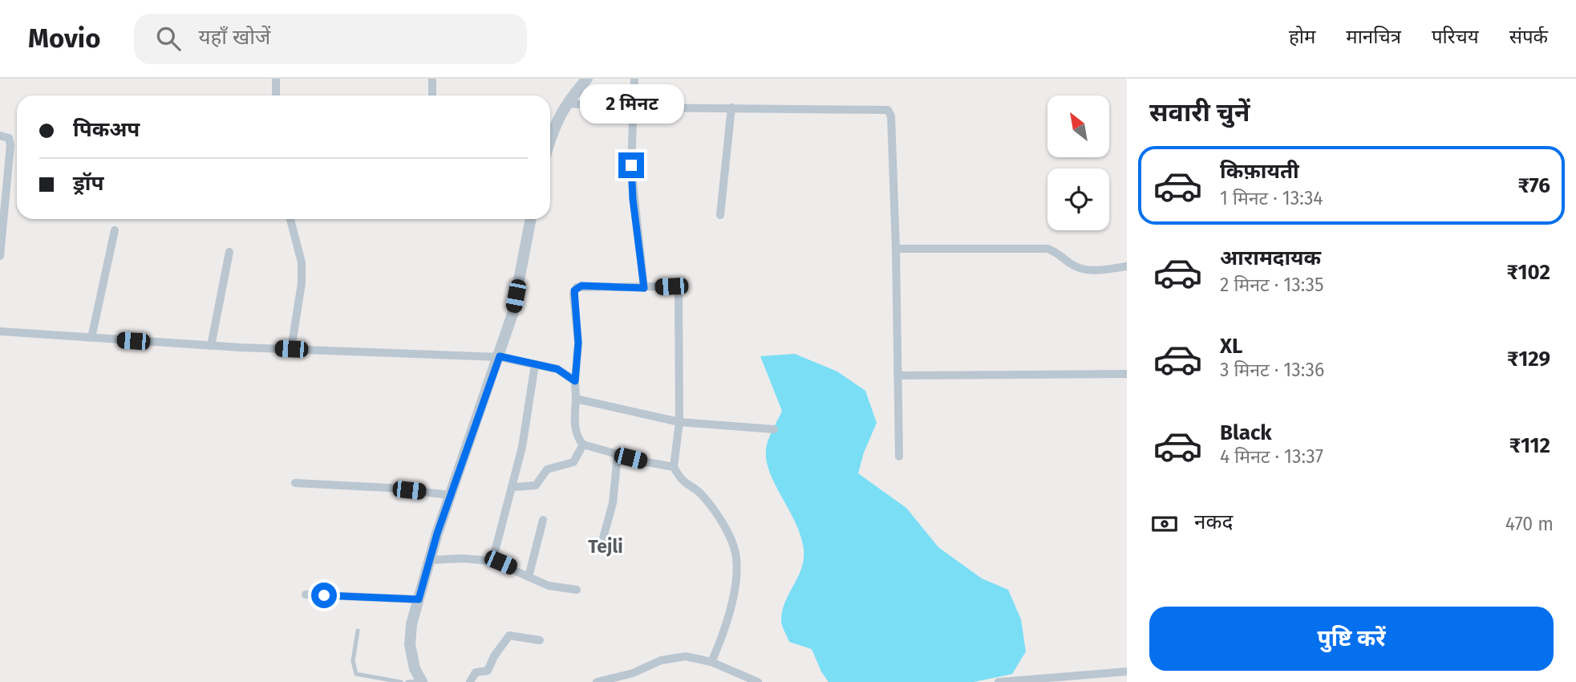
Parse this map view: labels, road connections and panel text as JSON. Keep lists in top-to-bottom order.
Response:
{
  "districts": ["Tejli"],
  "north": "top left",
  "page": {
    "header": "Movio",
    "search": "यहाँ खोजें",
    "nav": [
      "होम",
      "मानचित्र",
      "परिचय",
      "संपर्क"
    ],
    "heading": "सवारी चुनें",
    "bubble": "2 मिनट",
    "banner": ["पिकअप", "ड्रॉप"],
    "list": [
      {
        "name": "किफ़ायती",
        "note": "1 मिनट · 13:34",
        "value": "₹76"
      },
      {
        "name": "आरामदायक",
        "note": "2 मिनट · 13:35",
        "value": "₹102"
      },
      {
        "name": "XL",
        "note": "3 मिनट · 13:36",
        "value": "₹129"
      },
      {
        "name": "Black",
        "note": "4 मिनट · 13:37",
        "value": "₹112"
      }
    ],
    "pay": ["नकद", "470 m"],
    "buttons": "पुष्टि करें"
  }
}
